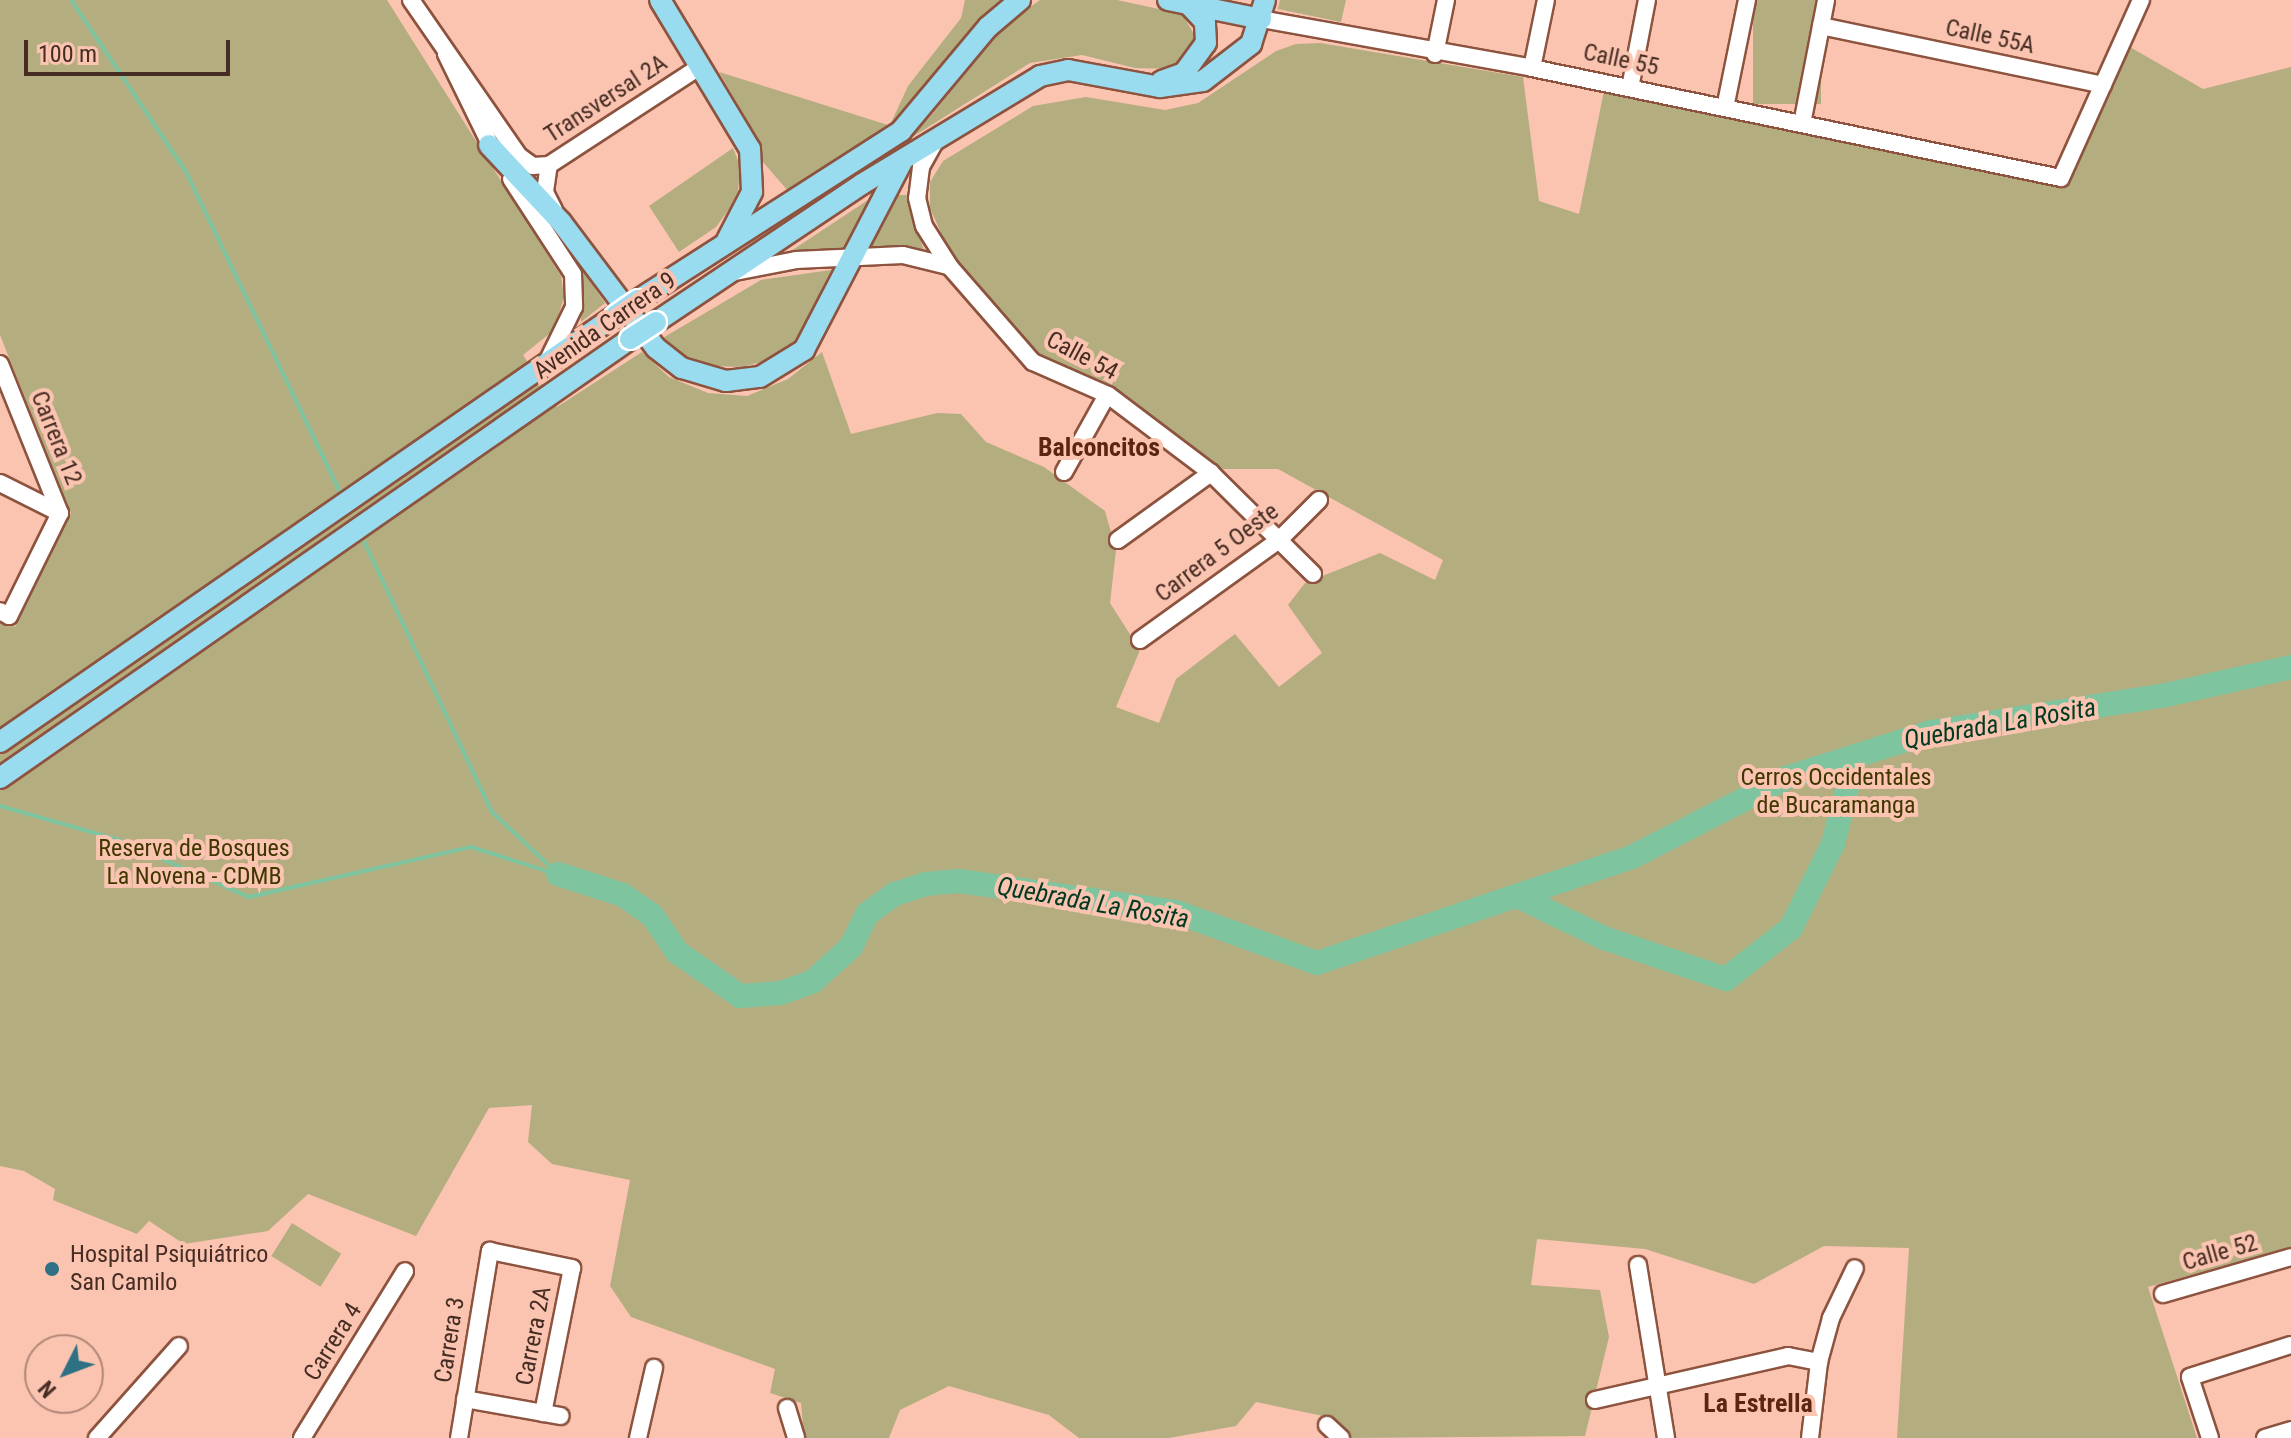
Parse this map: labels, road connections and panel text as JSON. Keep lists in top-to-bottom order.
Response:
{
  "streets": {
    "main road": ["Calle 55", "Avenida Carrera 9"],
    "street": [
      "Calle 55A",
      "Transversal 2A",
      "Calle 54",
      "Carrera 12",
      "Carrera 5 Oeste",
      "Calle 52",
      "Carrera 2A",
      "Carrera 3",
      "Carrera 4"
    ]
  },
  "crossings": [
    ["Calle 55A", "Calle 55"],
    ["Calle 55", "Avenida Carrera 9"],
    ["Avenida Carrera 9", "Calle 54"],
    ["Calle 54", "Carrera 5 Oeste"],
    ["Carrera 2A", "Carrera 3"]
  ],
  "districts": ["Balconcitos", "La Estrella"],
  "water": ["Quebrada La Rosita"],
  "parks": ["Cerros Occidentales de Bucaramanga", "Reserva de Bosques La Novena - CDMB"],
  "places": ["Hospital Psiquiátrico San Camilo"],
  "scale_bar": "100 m",
  "north": "bottom left"
}
